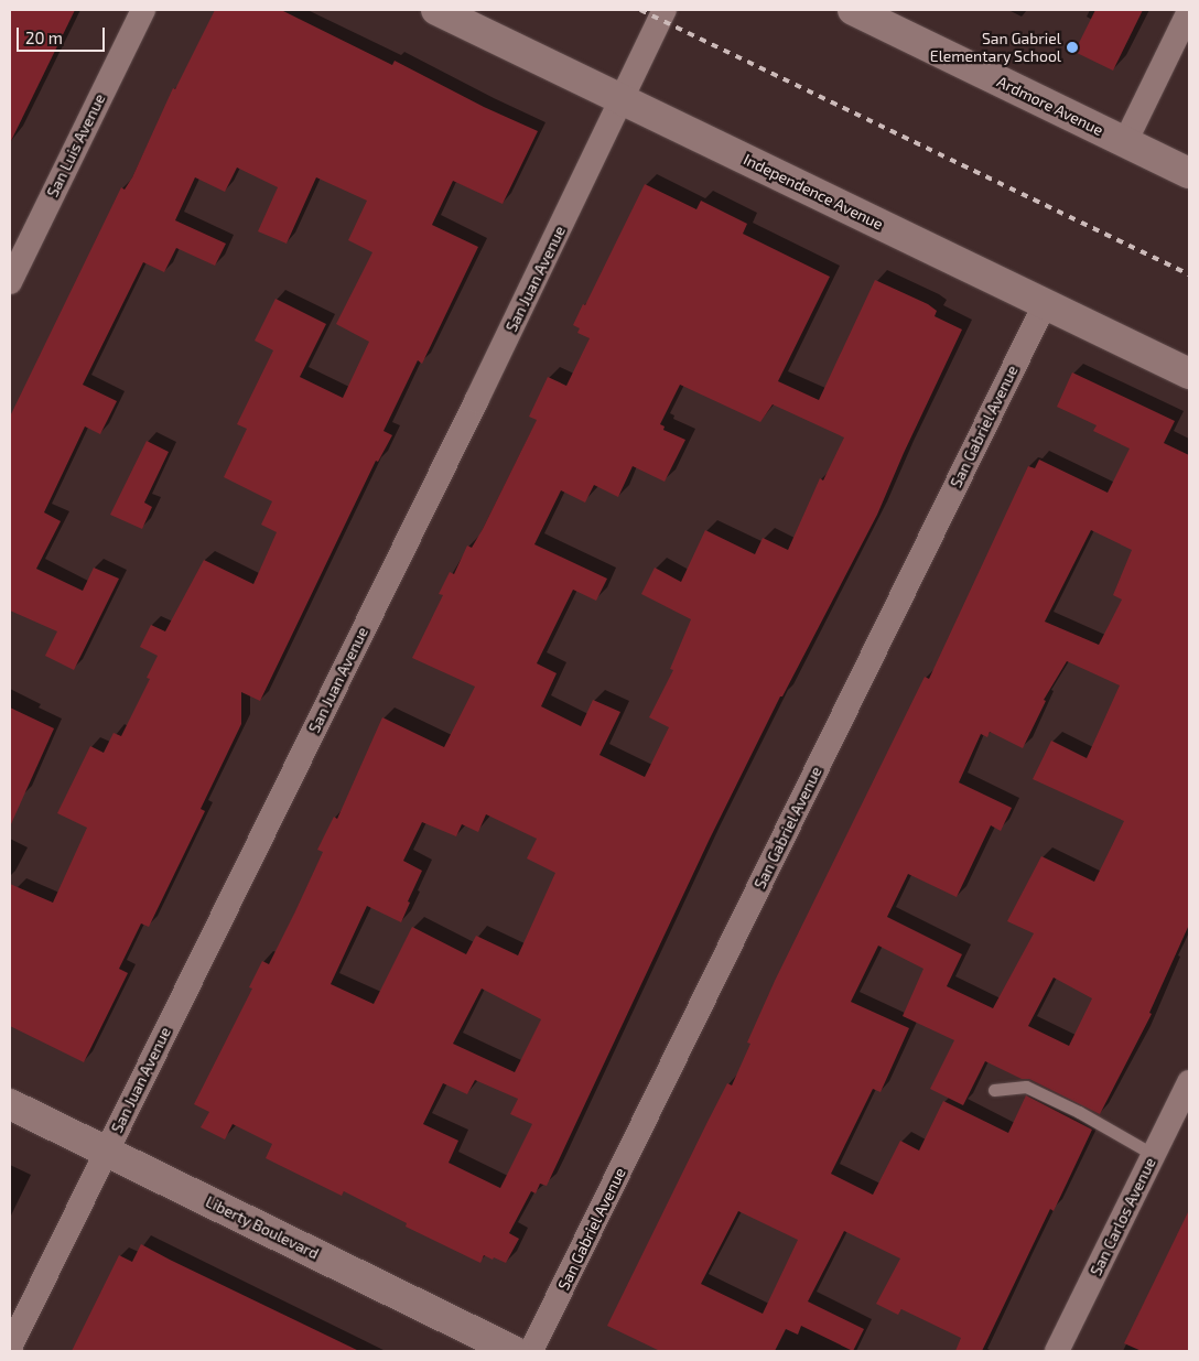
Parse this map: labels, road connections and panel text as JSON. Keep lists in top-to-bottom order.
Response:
{
  "streets": {
    "street": [
      "Ardmore Avenue",
      "San Luis Avenue",
      "Independence Avenue",
      "San Juan Avenue",
      "San Gabriel Avenue",
      "San Carlos Avenue",
      "Liberty Boulevard"
    ]
  },
  "crossings": [
    ["Independence Avenue", "San Juan Avenue"],
    ["Independence Avenue", "San Gabriel Avenue"],
    ["San Juan Avenue", "Liberty Boulevard"]
  ],
  "places": ["San Gabriel Elementary School"],
  "scale_bar": "20 m"
}
